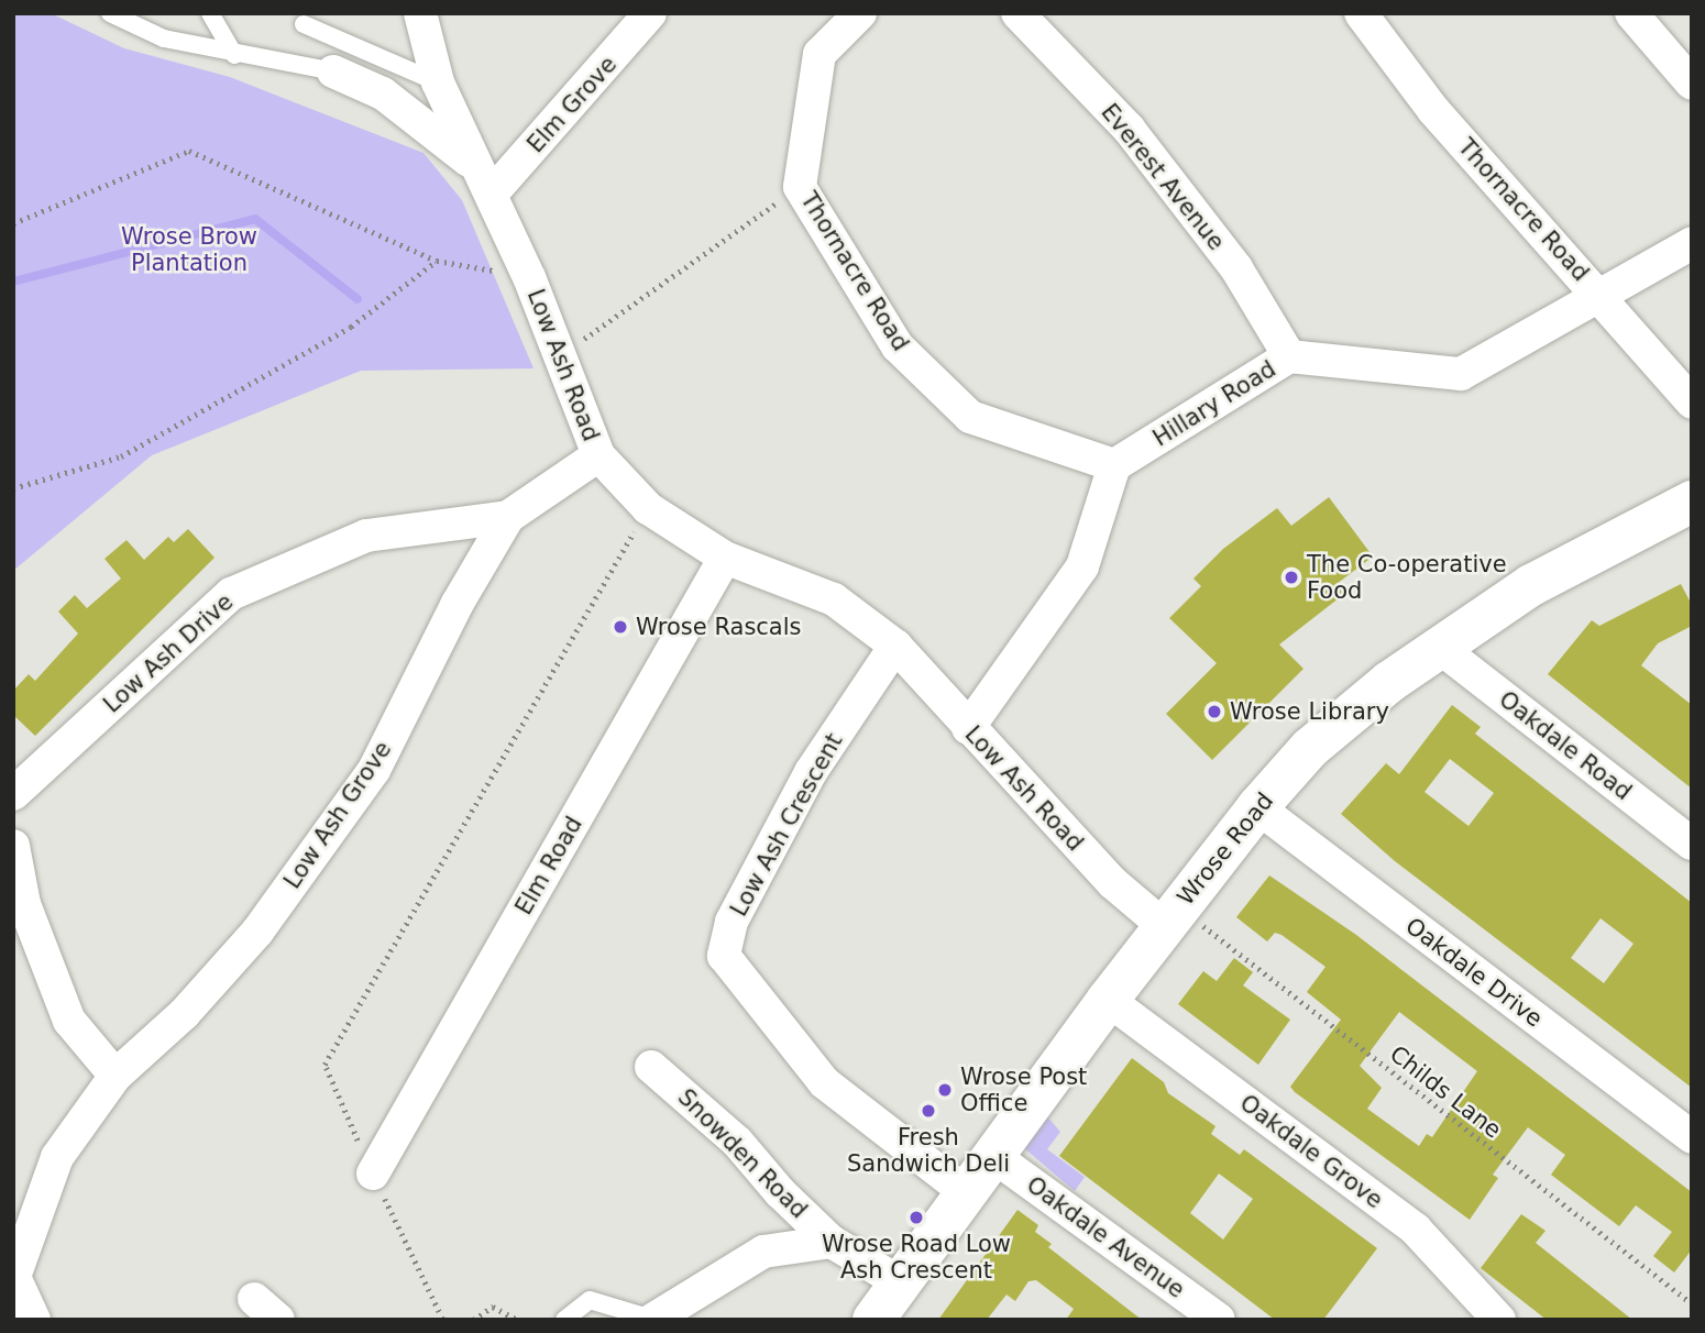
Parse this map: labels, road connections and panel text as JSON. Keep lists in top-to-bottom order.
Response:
{
  "streets": {
    "street": [
      "Elm Grove",
      "Everest Avenue",
      "Thornacre Road",
      "Low Ash Road",
      "Hillary Road",
      "Low Ash Drive",
      "Oakdale Road",
      "Low Ash Grove",
      "Low Ash Crescent",
      "Wrose Road",
      "Elm Road",
      "Oakdale Drive",
      "Oakdale Grove",
      "Snowden Road",
      "Oakdale Avenue"
    ],
    "path": ["Childs Lane"]
  },
  "crossings": [
    ["Elm Grove", "Low Ash Road"],
    ["Everest Avenue", "Hillary Road"],
    ["Thornacre Road", "Hillary Road"],
    ["Low Ash Road", "Low Ash Drive"],
    ["Low Ash Road", "Low Ash Crescent"],
    ["Low Ash Road", "Wrose Road"],
    ["Low Ash Road", "Elm Road"],
    ["Low Ash Road", "Childs Lane"],
    ["Low Ash Drive", "Low Ash Grove"],
    ["Oakdale Road", "Wrose Road"],
    ["Low Ash Crescent", "Wrose Road"],
    ["Wrose Road", "Oakdale Drive"],
    ["Wrose Road", "Childs Lane"],
    ["Wrose Road", "Oakdale Grove"],
    ["Wrose Road", "Snowden Road"],
    ["Wrose Road", "Oakdale Avenue"]
  ],
  "parks": ["Wrose Brow Plantation"],
  "places": [
    "The Co-operative Food",
    "Wrose Rascals",
    "Wrose Library",
    "Wrose Post Office",
    "Fresh Sandwich Deli",
    "Wrose Road Low Ash Crescent"
  ]
}
